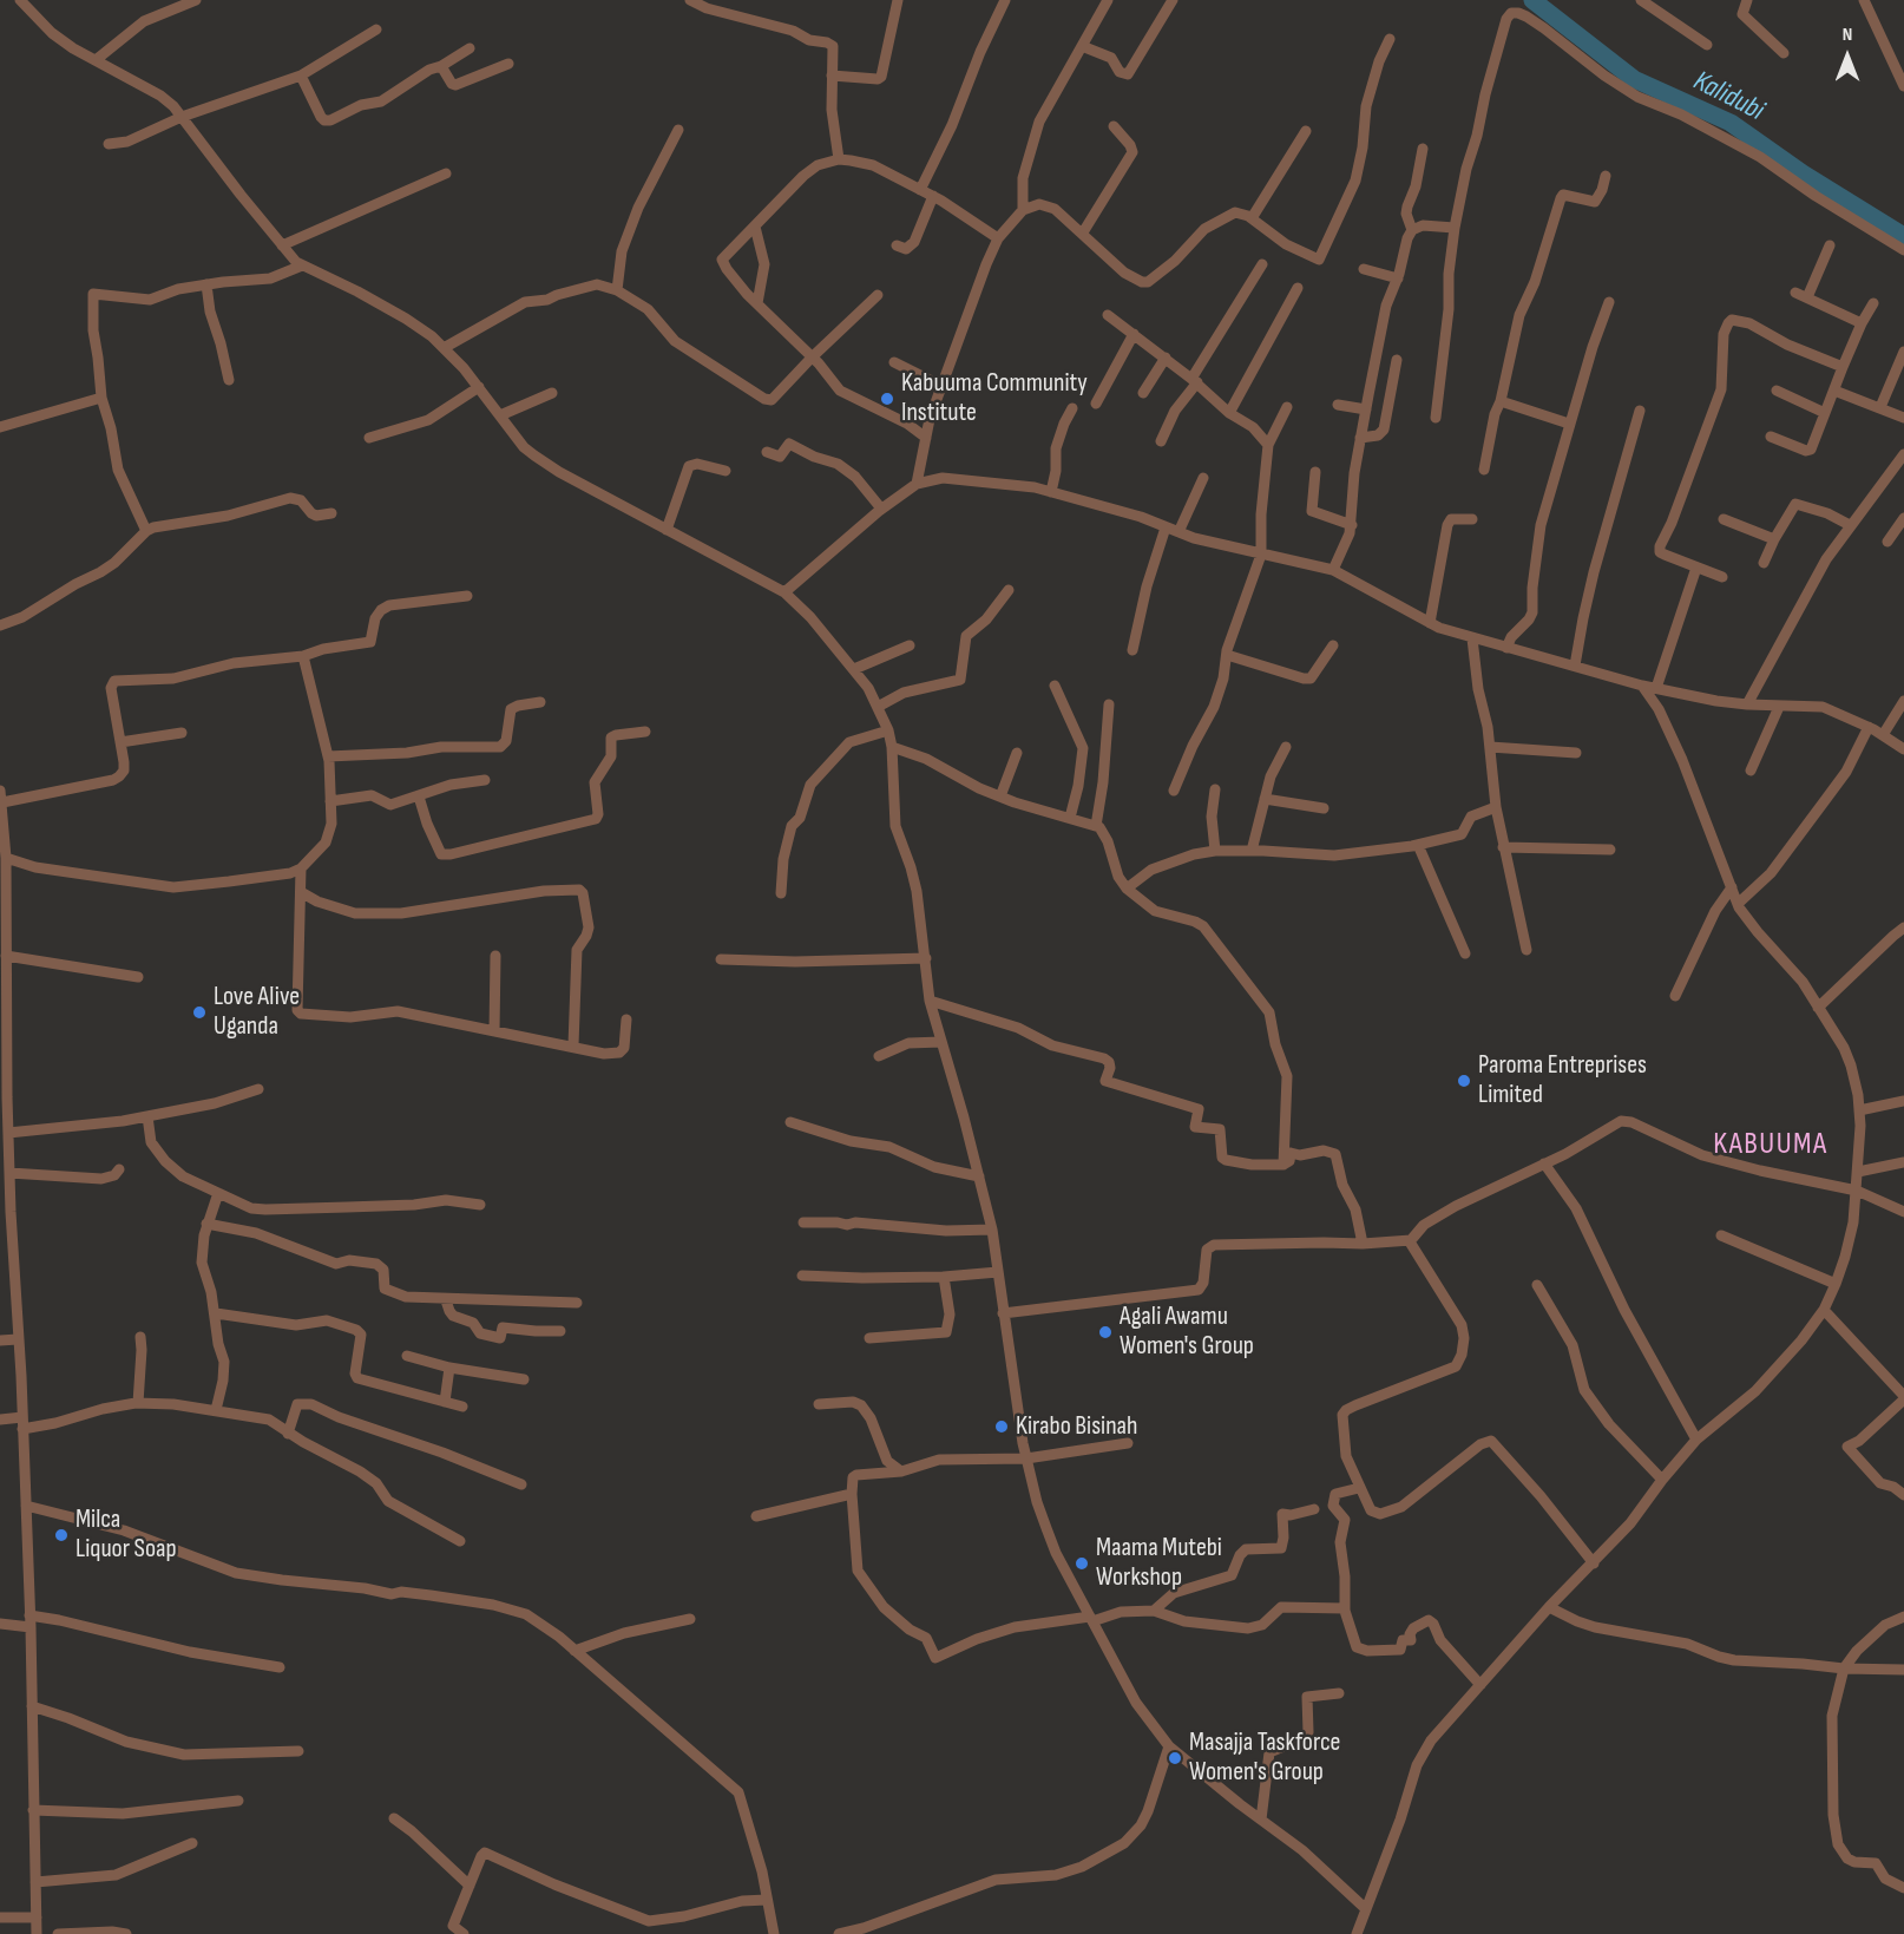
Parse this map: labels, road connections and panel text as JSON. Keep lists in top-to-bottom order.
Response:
{
  "districts": ["KABUUMA"],
  "water": ["Kalidubi"],
  "places": [
    "Kabuuma Community Institute",
    "Love Alive Uganda",
    "Paroma Entreprises Limited",
    "Agali Awamu Women's Group",
    "Kirabo Bisinah",
    "Milca Liquor Soap",
    "Maama Mutebi Workshop",
    "Masajja Taskforce Women's Group"
  ],
  "north": "top"
}
